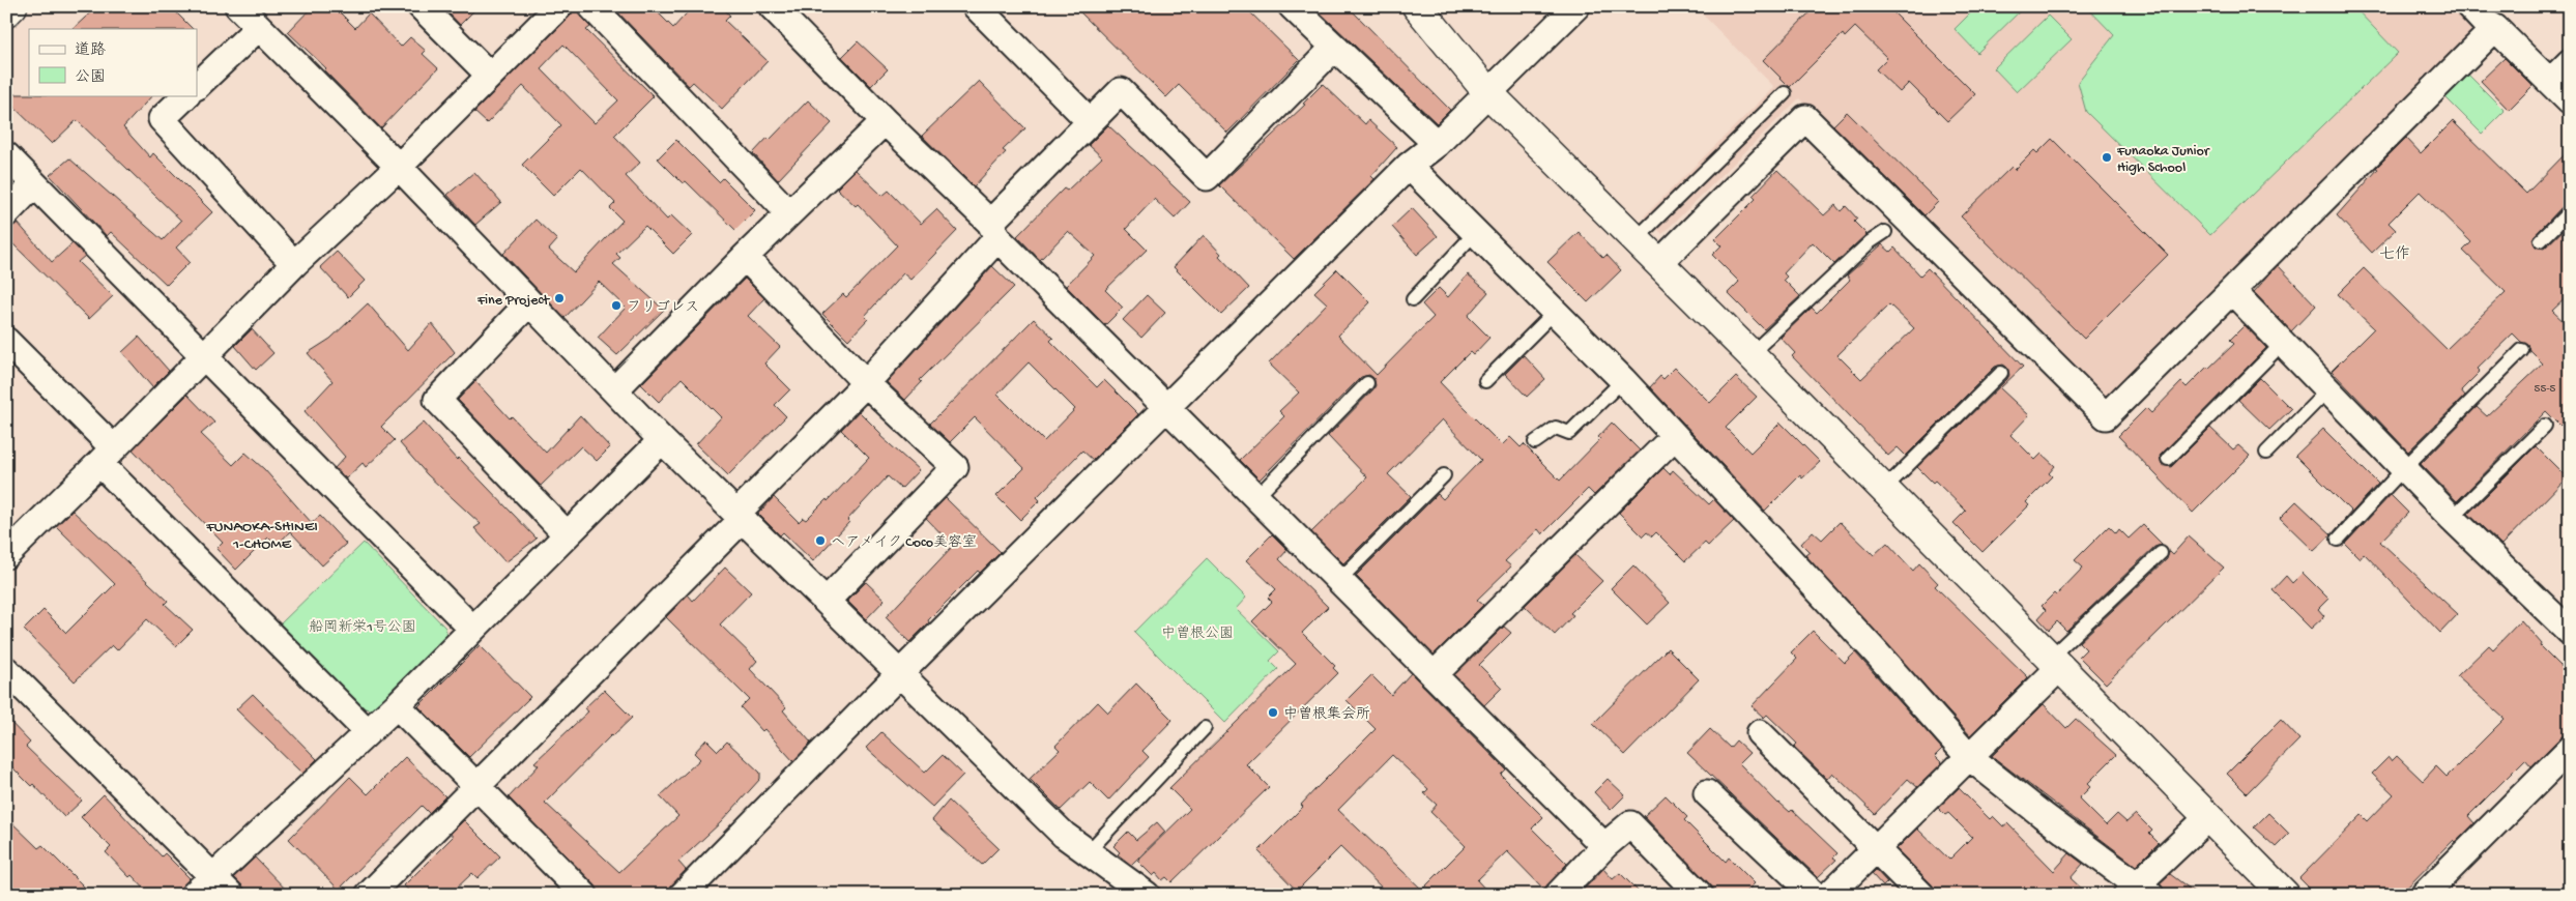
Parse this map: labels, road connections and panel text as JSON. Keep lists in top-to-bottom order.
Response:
{
  "districts": ["七作", "FUNAOKA-SHINEI 1-CHOME"],
  "parks": ["船岡新栄1号公園", "中曽根公園"],
  "places": [
    "Funaoka Junior High School",
    "Fine Project",
    "フリゴレス",
    "ヘアメイク Coco美容室",
    "中曽根集会所"
  ],
  "house_numbers": ["55-5"],
  "legend": ["道路", "公園"]
}
